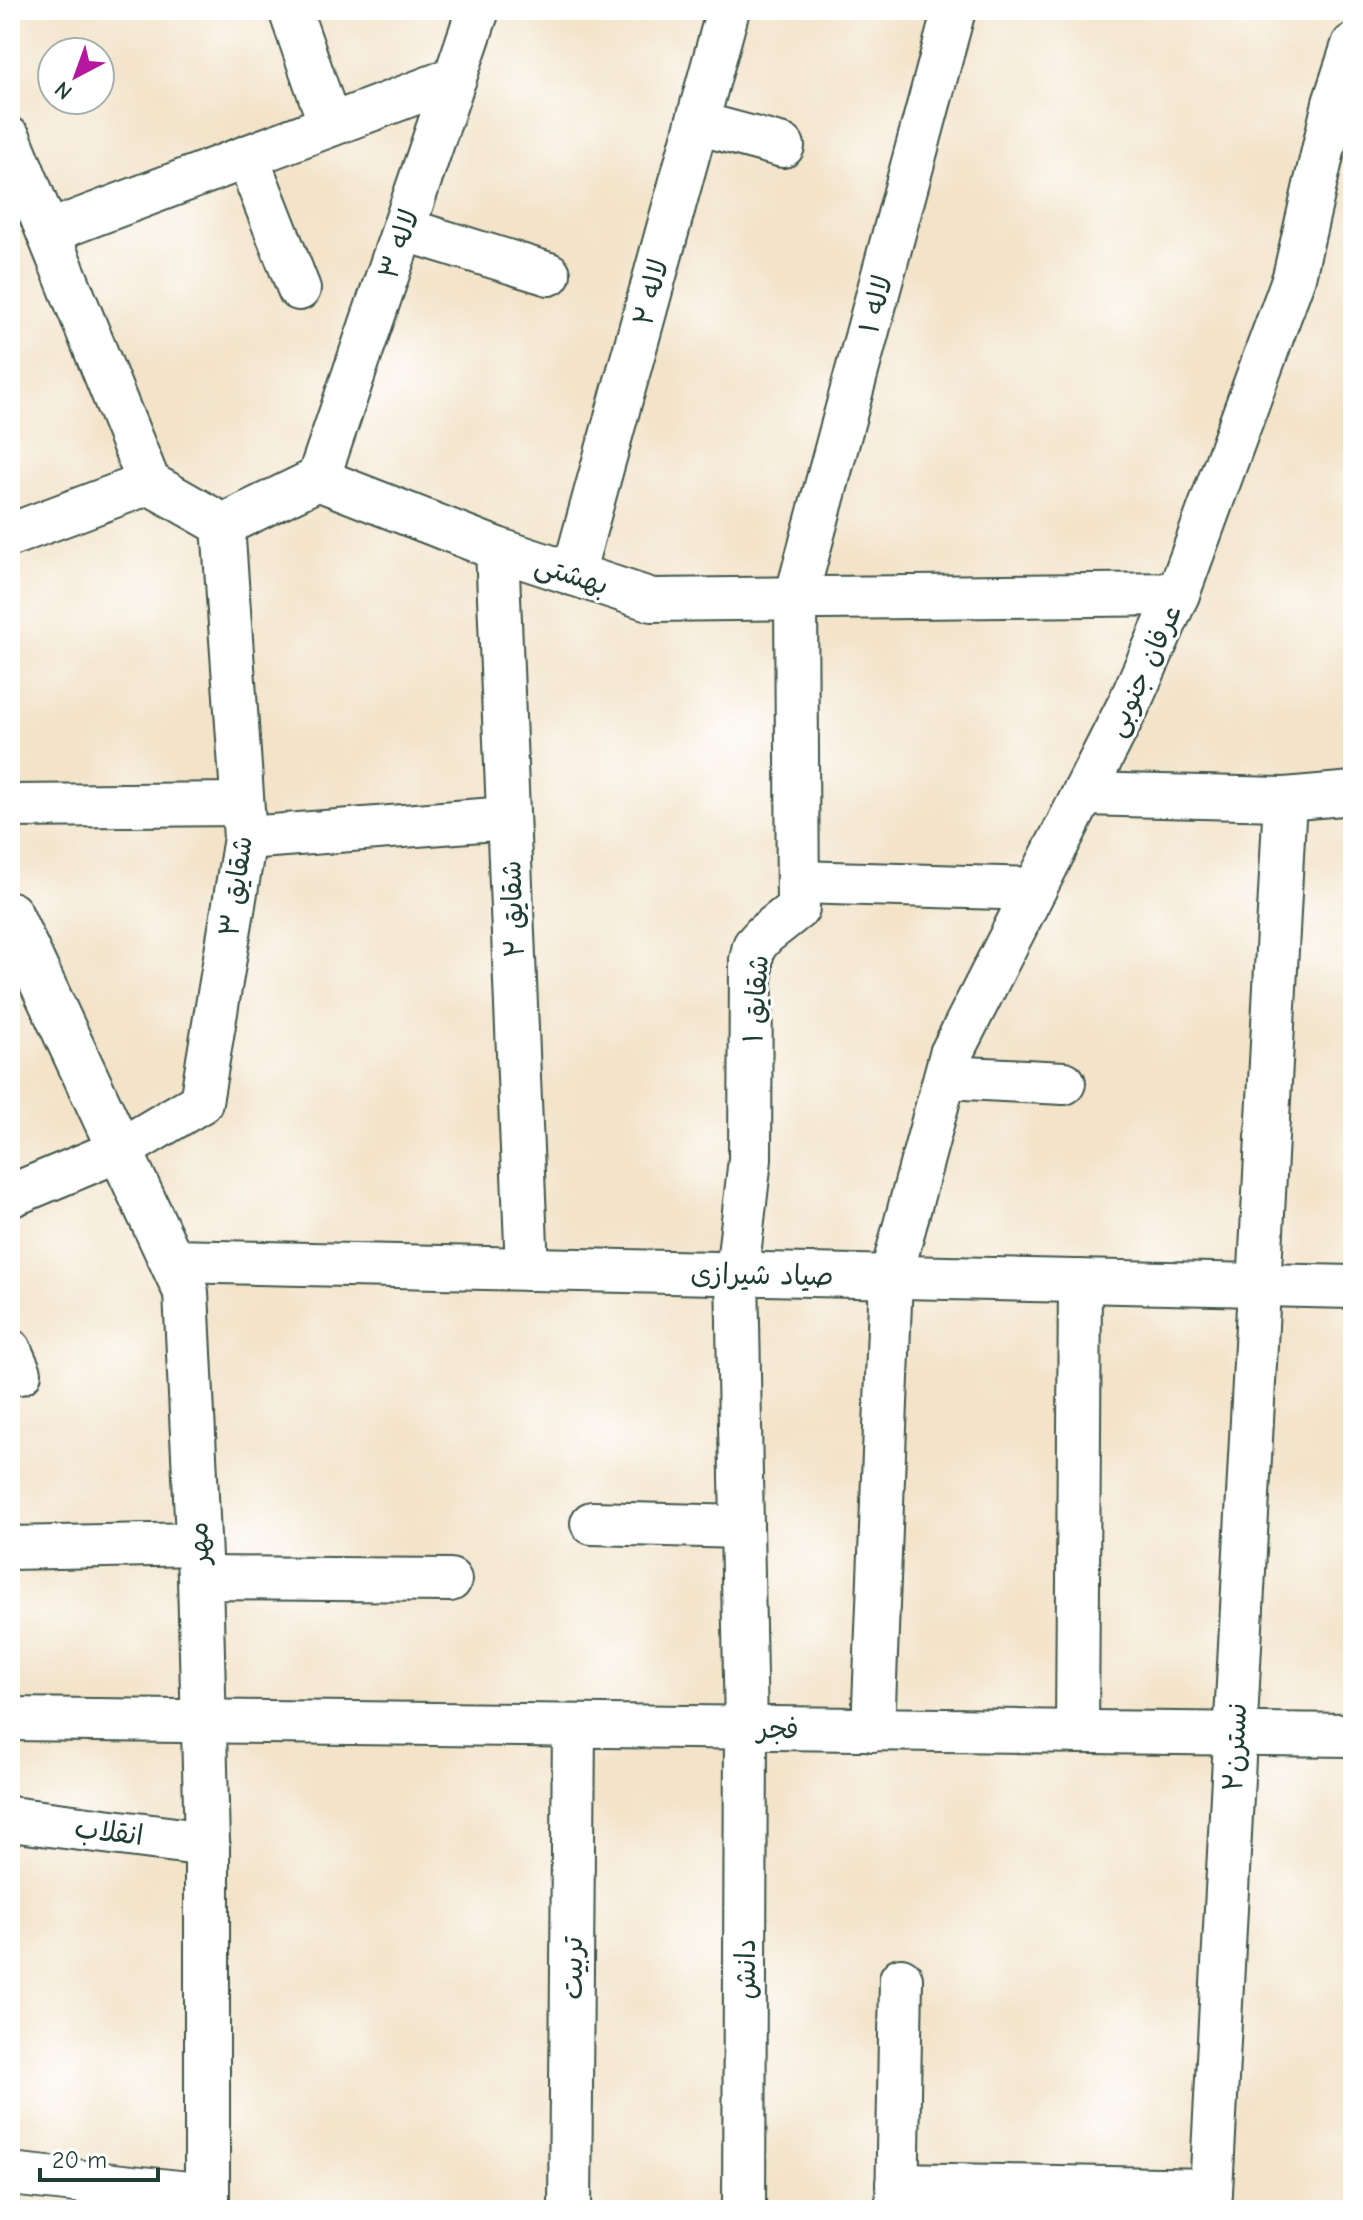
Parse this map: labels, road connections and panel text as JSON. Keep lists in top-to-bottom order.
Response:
{
  "streets": {
    "street": [
      "لاله ۳",
      "لاله ۲",
      "لاله ۱",
      "بهشتی",
      "عرفان جنوبی",
      "شقایق ۳",
      "شقایق ۲",
      "شقایق ۱",
      "صیاد شیرازی",
      "مهر",
      "فجر",
      "نسترن۲",
      "انقلاب",
      "تربیت",
      "دانش"
    ]
  },
  "crossings": [
    ["لاله ۳", "بهشتی"],
    ["لاله ۲", "بهشتی"],
    ["لاله ۱", "بهشتی"],
    ["لاله ۱", "شقایق ۱"],
    ["بهشتی", "عرفان جنوبی"],
    ["بهشتی", "شقایق ۲"],
    ["بهشتی", "شقایق ۱"],
    ["عرفان جنوبی", "صیاد شیرازی"],
    ["عرفان جنوبی", "فجر"],
    ["شقایق ۳", "مهر"],
    ["شقایق ۲", "صیاد شیرازی"],
    ["شقایق ۱", "صیاد شیرازی"],
    ["شقایق ۱", "دانش"],
    ["صیاد شیرازی", "مهر"],
    ["صیاد شیرازی", "نسترن۲"],
    ["مهر", "فجر"],
    ["مهر", "انقلاب"],
    ["فجر", "نسترن۲"],
    ["فجر", "تربیت"],
    ["فجر", "دانش"]
  ],
  "scale_bar": "20 m",
  "north": "bottom left"
}
